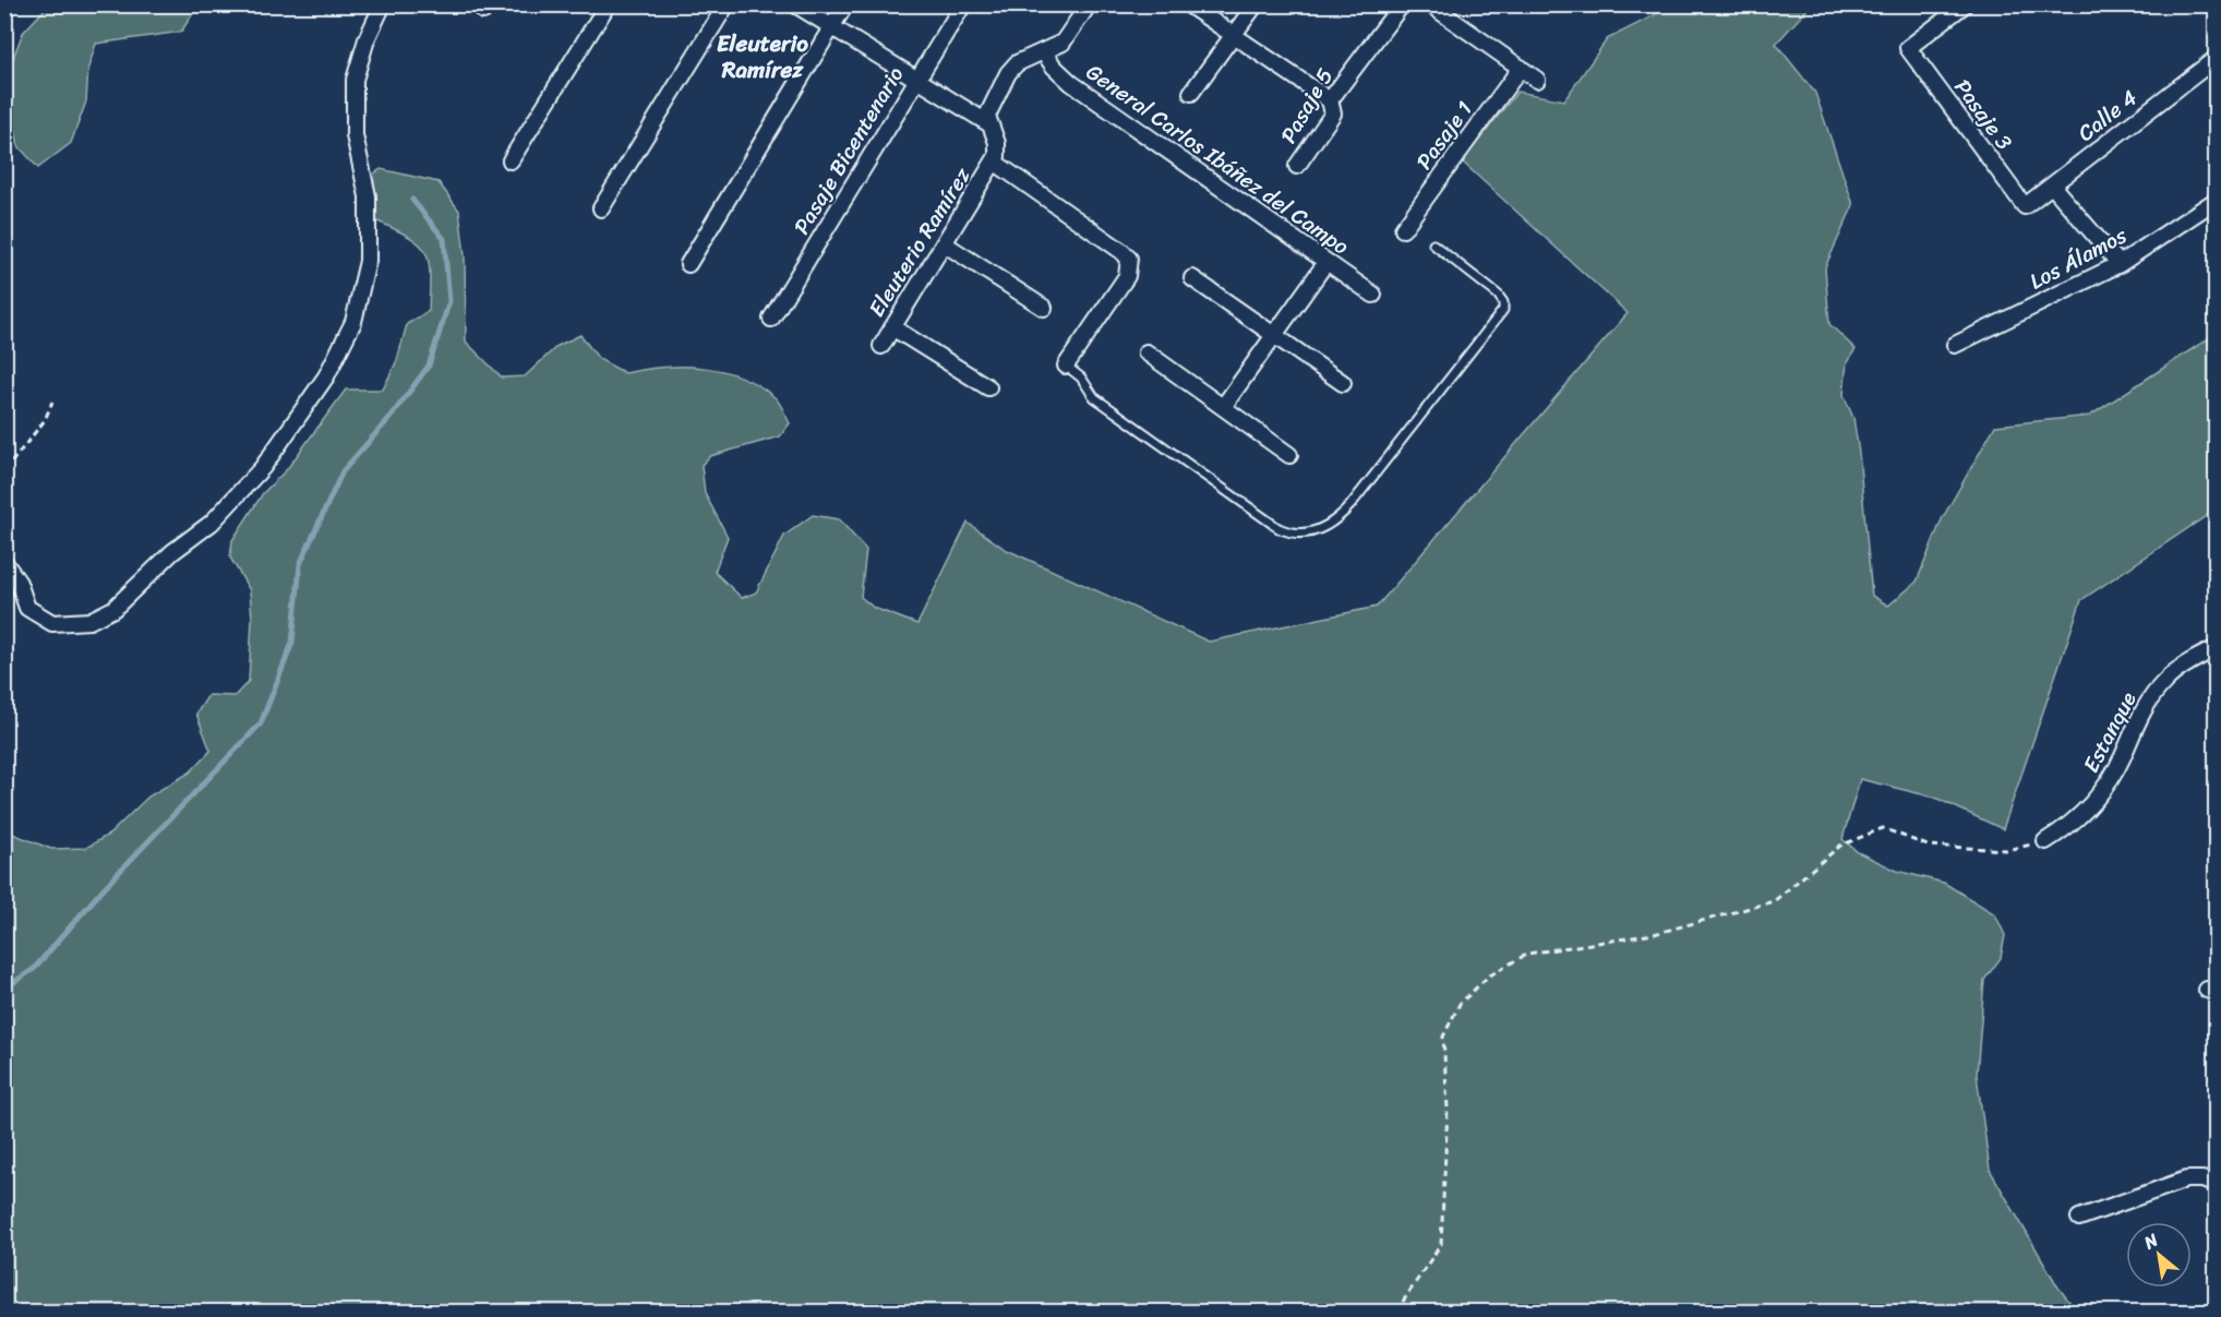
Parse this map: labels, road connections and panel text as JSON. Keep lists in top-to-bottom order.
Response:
{
  "streets": {
    "street": [
      "Pasaje 5",
      "Pasaje 3",
      "Calle 4",
      "Pasaje 1",
      "Pasaje Bicentenario",
      "General Carlos Ibáñez del Campo",
      "Eleuterio Ramírez",
      "Los Álamos",
      "Estanque"
    ]
  },
  "crossings": [
    ["Pasaje 3", "Calle 4"],
    ["General Carlos Ibáñez del Campo", "Eleuterio Ramírez"]
  ],
  "districts": ["Eleuterio Ramírez"],
  "north": "top left"
}
